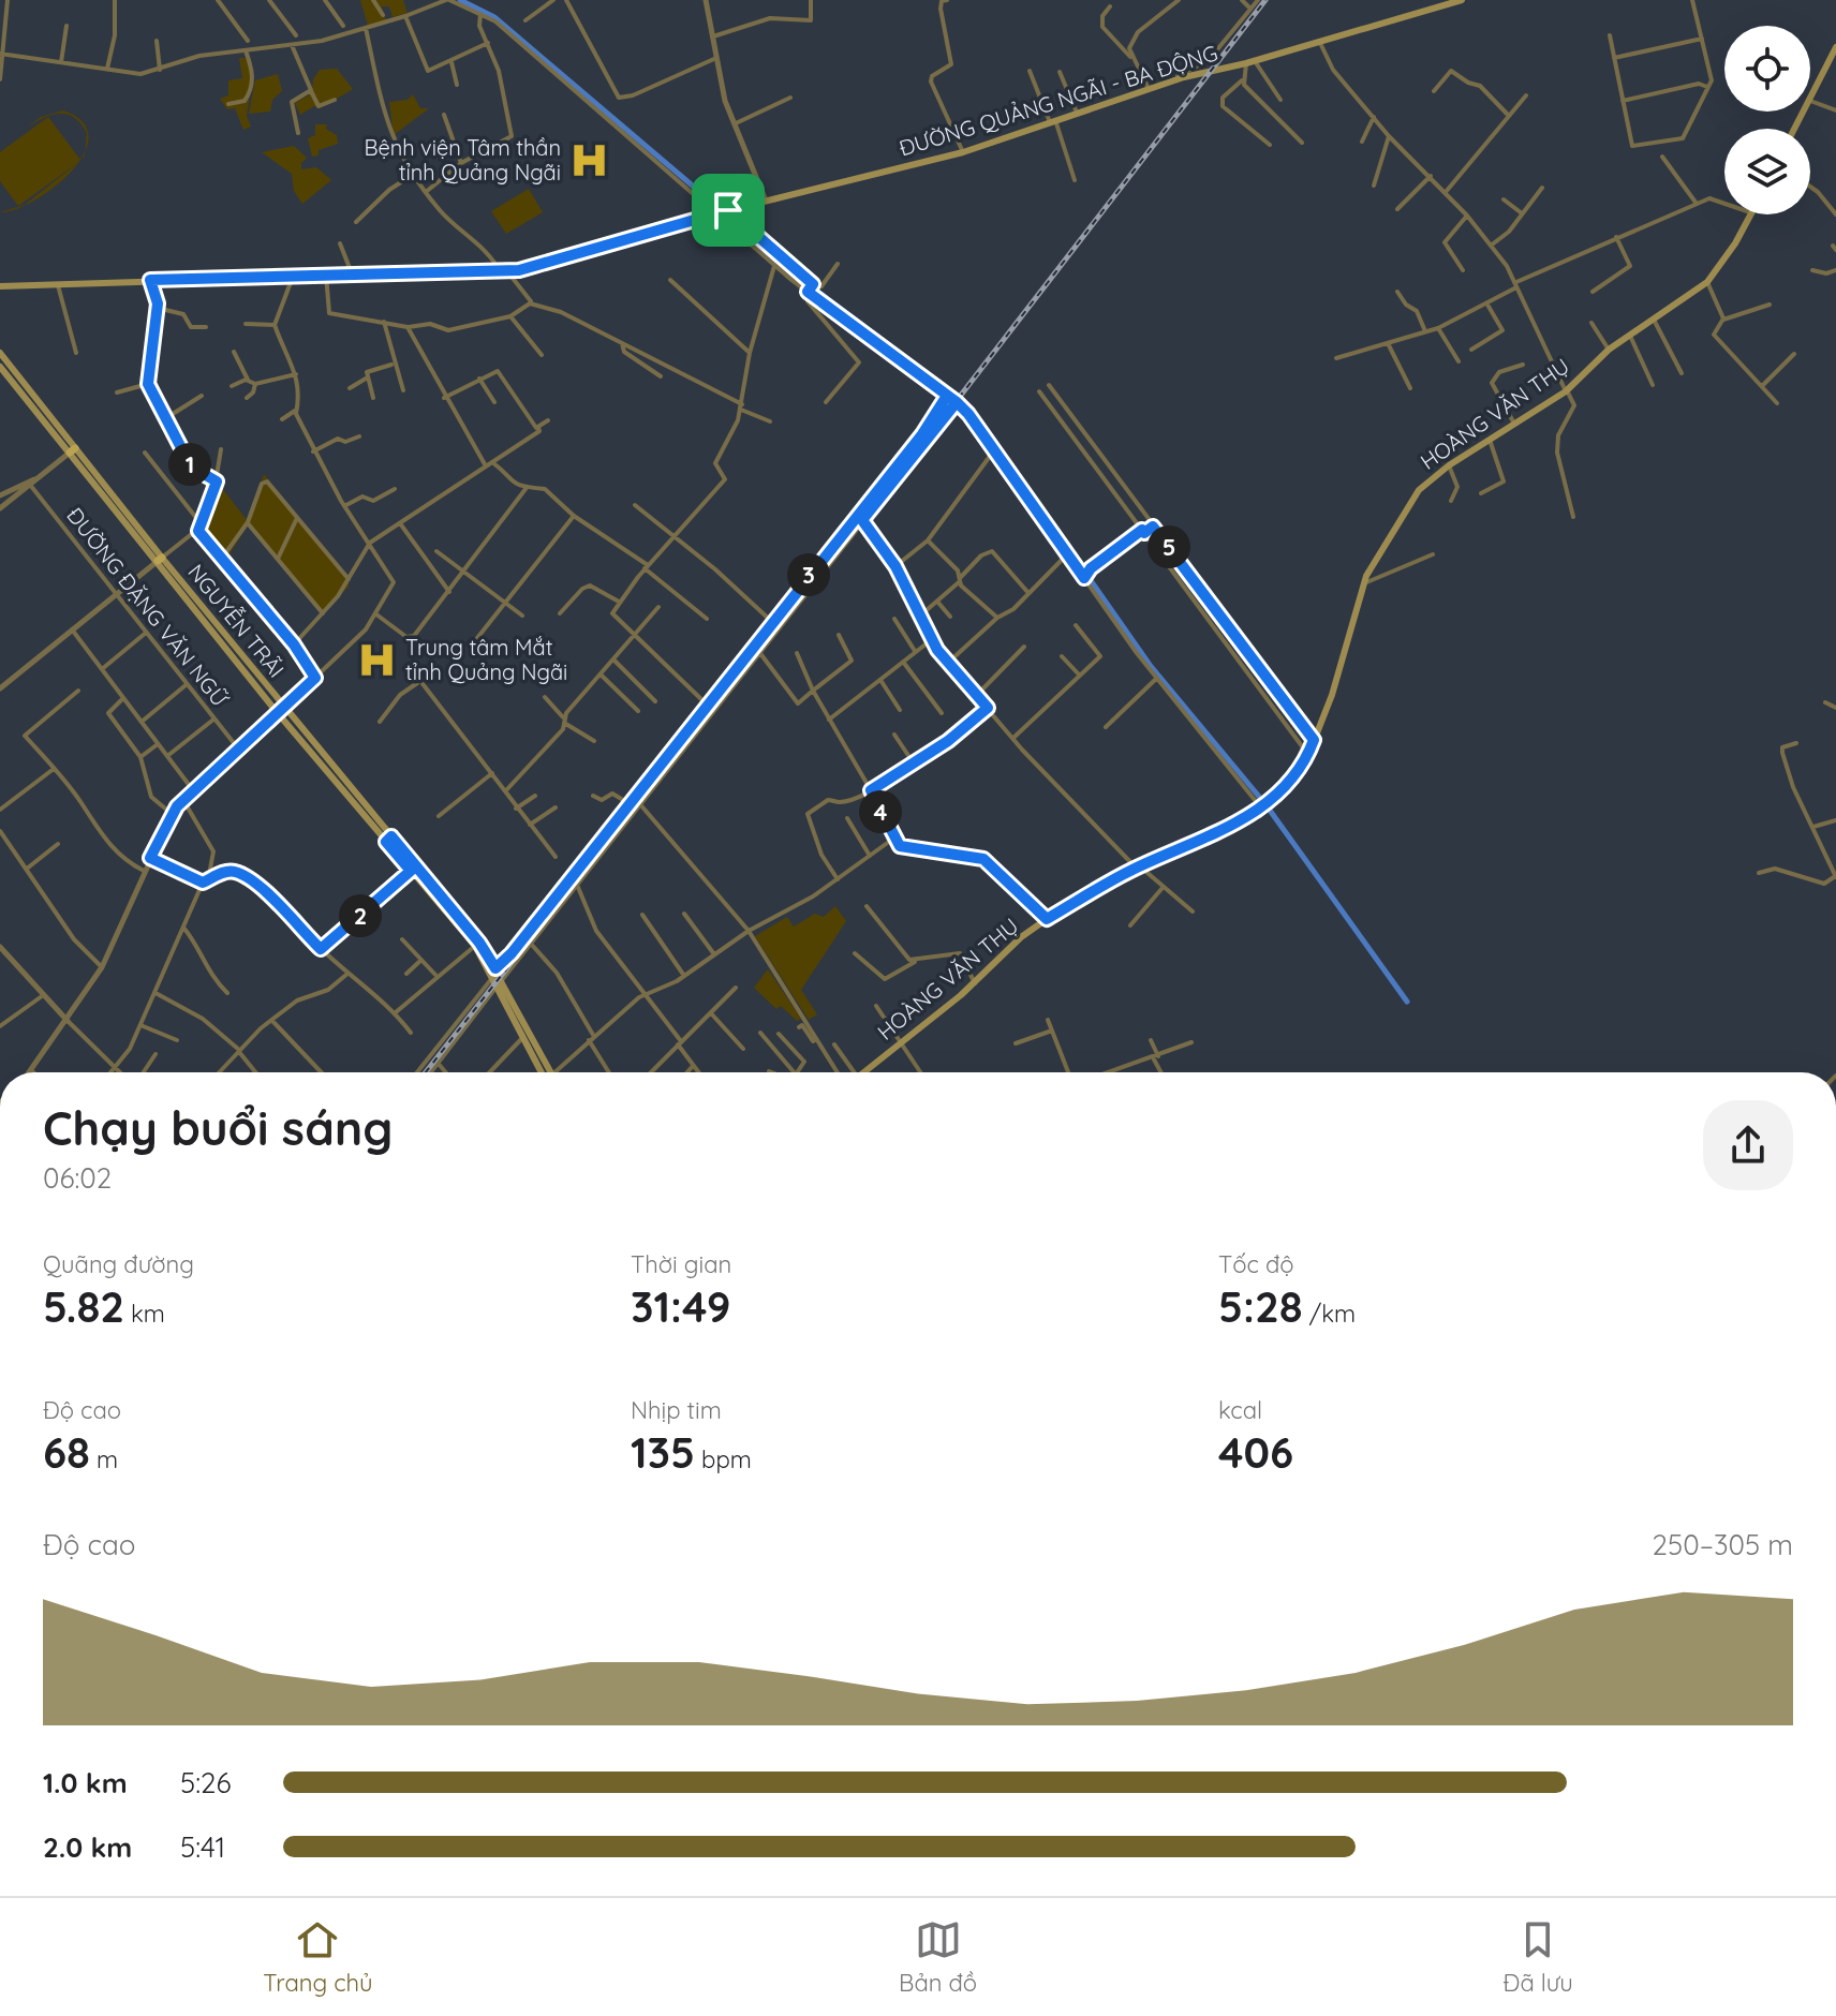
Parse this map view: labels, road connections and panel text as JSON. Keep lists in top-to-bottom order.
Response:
{
  "streets": {
    "main road": ["ĐƯỜNG QUẢNG NGÃI - BA ĐỘNG", "HOÀNG VĂN THỤ", "NGUYỄN TRÃI"],
    "street": ["ĐƯỜNG ĐẶNG VĂN NGỮ"]
  },
  "places": {
    "hospital": ["Bệnh viện Tâm thần tỉnh Quảng Ngãi", "Trung tâm Mắt tỉnh Quảng Ngãi"]
  },
  "page": {
    "pins": [
      "1",
      "5",
      "3",
      "4",
      "2"
    ],
    "heading": ["Chạy buổi sáng", "06:02"],
    "stats": [
      ["Quãng đường", "5.82 km"],
      ["Thời gian", "31:49"],
      ["Tốc độ", "5:28 /km"],
      ["Độ cao", "68 m"],
      ["Nhịp tim", "135 bpm"],
      ["kcal", "406"]
    ],
    "chart": ["Độ cao", "250–305 m"],
    "list": [
      {
        "name": "1.0 km",
        "note": "5:26"
      },
      {
        "name": "2.0 km",
        "note": "5:41"
      }
    ],
    "tabs": ["Trang chủ", "Bản đồ", "Đã lưu"]
  }
}
